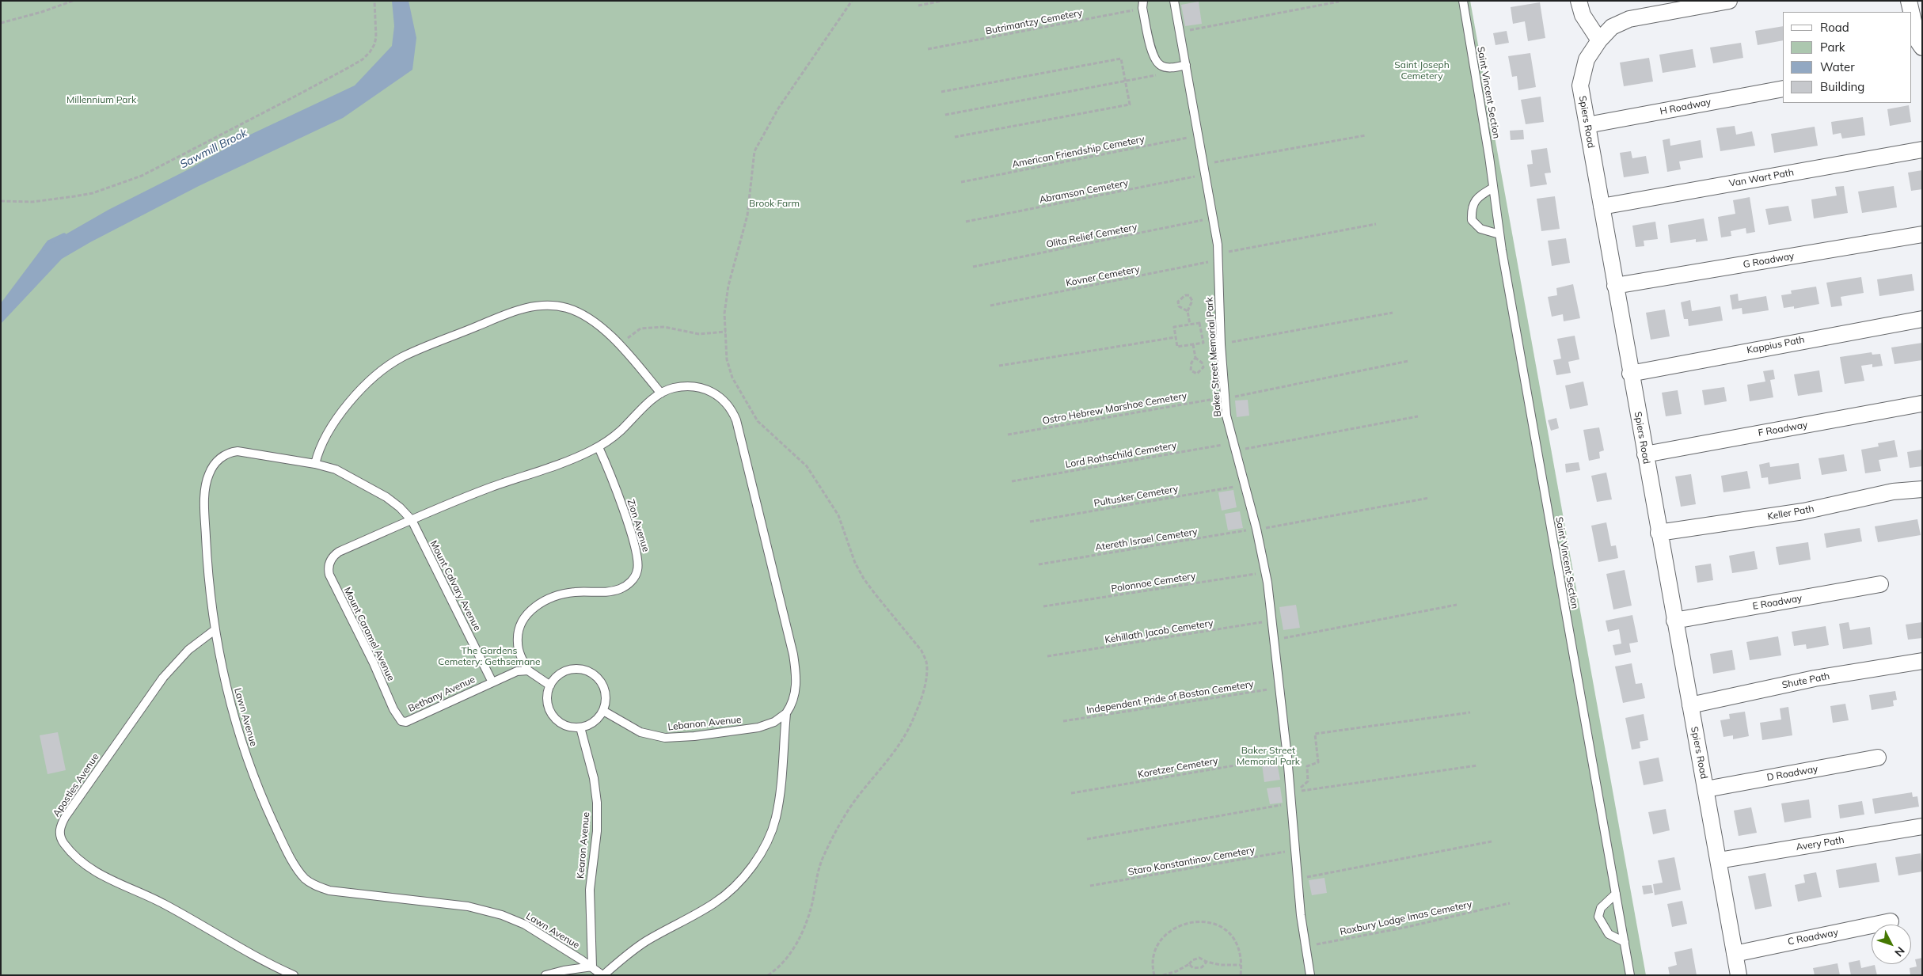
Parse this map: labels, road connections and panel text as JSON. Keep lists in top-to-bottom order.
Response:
{
  "streets": {
    "street": [
      "H Roadway",
      "Spiers Road",
      "Van Wart Path",
      "G Roadway",
      "Kappius Path",
      "F Roadway",
      "Keller Path",
      "E Roadway",
      "Shute Path",
      "D Roadway",
      "Avery Path",
      "C Roadway"
    ],
    "lane": [
      "Saint Vincent Section",
      "Baker Street Memorial Park",
      "Zion Avenue",
      "Mount Calvary Avenue",
      "Mount Caramel Avenue",
      "Bethany Avenue",
      "Lawn Avenue",
      "Lebanon Avenue",
      "Apostles Avenue",
      "Kearon Avenue"
    ],
    "path": [
      "Butrimantzy Cemetery",
      "American Friendship Cemetery",
      "Abramson Cemetery",
      "Olita Relief Cemetery",
      "Kovner Cemetery",
      "Ostro Hebrew Marshoe Cemetery",
      "Lord Rothschild Cemetery",
      "Pultusker Cemetery",
      "Atereth Israel Cemetery",
      "Polonnoe Cemetery",
      "Kehillath Jacob Cemetery",
      "Independent Pride of Boston Cemetery",
      "Koretzer Cemetery",
      "Staro Konstantinov Cemetery",
      "Roxbury Lodge Imas Cemetery"
    ]
  },
  "crossings": [
    ["H Roadway", "Spiers Road"],
    ["Spiers Road", "Van Wart Path"],
    ["Spiers Road", "G Roadway"],
    ["Spiers Road", "Kappius Path"],
    ["Spiers Road", "F Roadway"],
    ["Spiers Road", "Keller Path"],
    ["Spiers Road", "E Roadway"],
    ["Spiers Road", "Shute Path"],
    ["Spiers Road", "D Roadway"],
    ["Spiers Road", "Avery Path"],
    ["Spiers Road", "C Roadway"],
    ["American Friendship Cemetery", "Baker Street Memorial Park"],
    ["Abramson Cemetery", "Baker Street Memorial Park"],
    ["Olita Relief Cemetery", "Baker Street Memorial Park"],
    ["Kovner Cemetery", "Baker Street Memorial Park"],
    ["Baker Street Memorial Park", "Ostro Hebrew Marshoe Cemetery"],
    ["Baker Street Memorial Park", "Lord Rothschild Cemetery"],
    ["Baker Street Memorial Park", "Pultusker Cemetery"],
    ["Baker Street Memorial Park", "Atereth Israel Cemetery"],
    ["Baker Street Memorial Park", "Polonnoe Cemetery"],
    ["Baker Street Memorial Park", "Kehillath Jacob Cemetery"],
    ["Baker Street Memorial Park", "Independent Pride of Boston Cemetery"],
    ["Baker Street Memorial Park", "Koretzer Cemetery"],
    ["Baker Street Memorial Park", "Staro Konstantinov Cemetery"],
    ["Baker Street Memorial Park", "Roxbury Lodge Imas Cemetery"],
    ["Zion Avenue", "Bethany Avenue"],
    ["Mount Calvary Avenue", "Mount Caramel Avenue"],
    ["Mount Calvary Avenue", "Bethany Avenue"],
    ["Mount Calvary Avenue", "Lawn Avenue"],
    ["Mount Caramel Avenue", "Bethany Avenue"],
    ["Mount Caramel Avenue", "Lawn Avenue"],
    ["Lawn Avenue", "Apostles Avenue"],
    ["Lawn Avenue", "Kearon Avenue"],
    ["Lebanon Avenue", "Kearon Avenue"]
  ],
  "water": ["Sawmill Brook"],
  "parks": [
    "Saint Joseph Cemetery",
    "Millennium Park",
    "Brook Farm",
    "The Gardens Cemetery: Gethsemane",
    "Baker Street Memorial Park"
  ],
  "legend": [
    "Road",
    "Park",
    "Water",
    "Building"
  ],
  "north": "bottom right"
}
